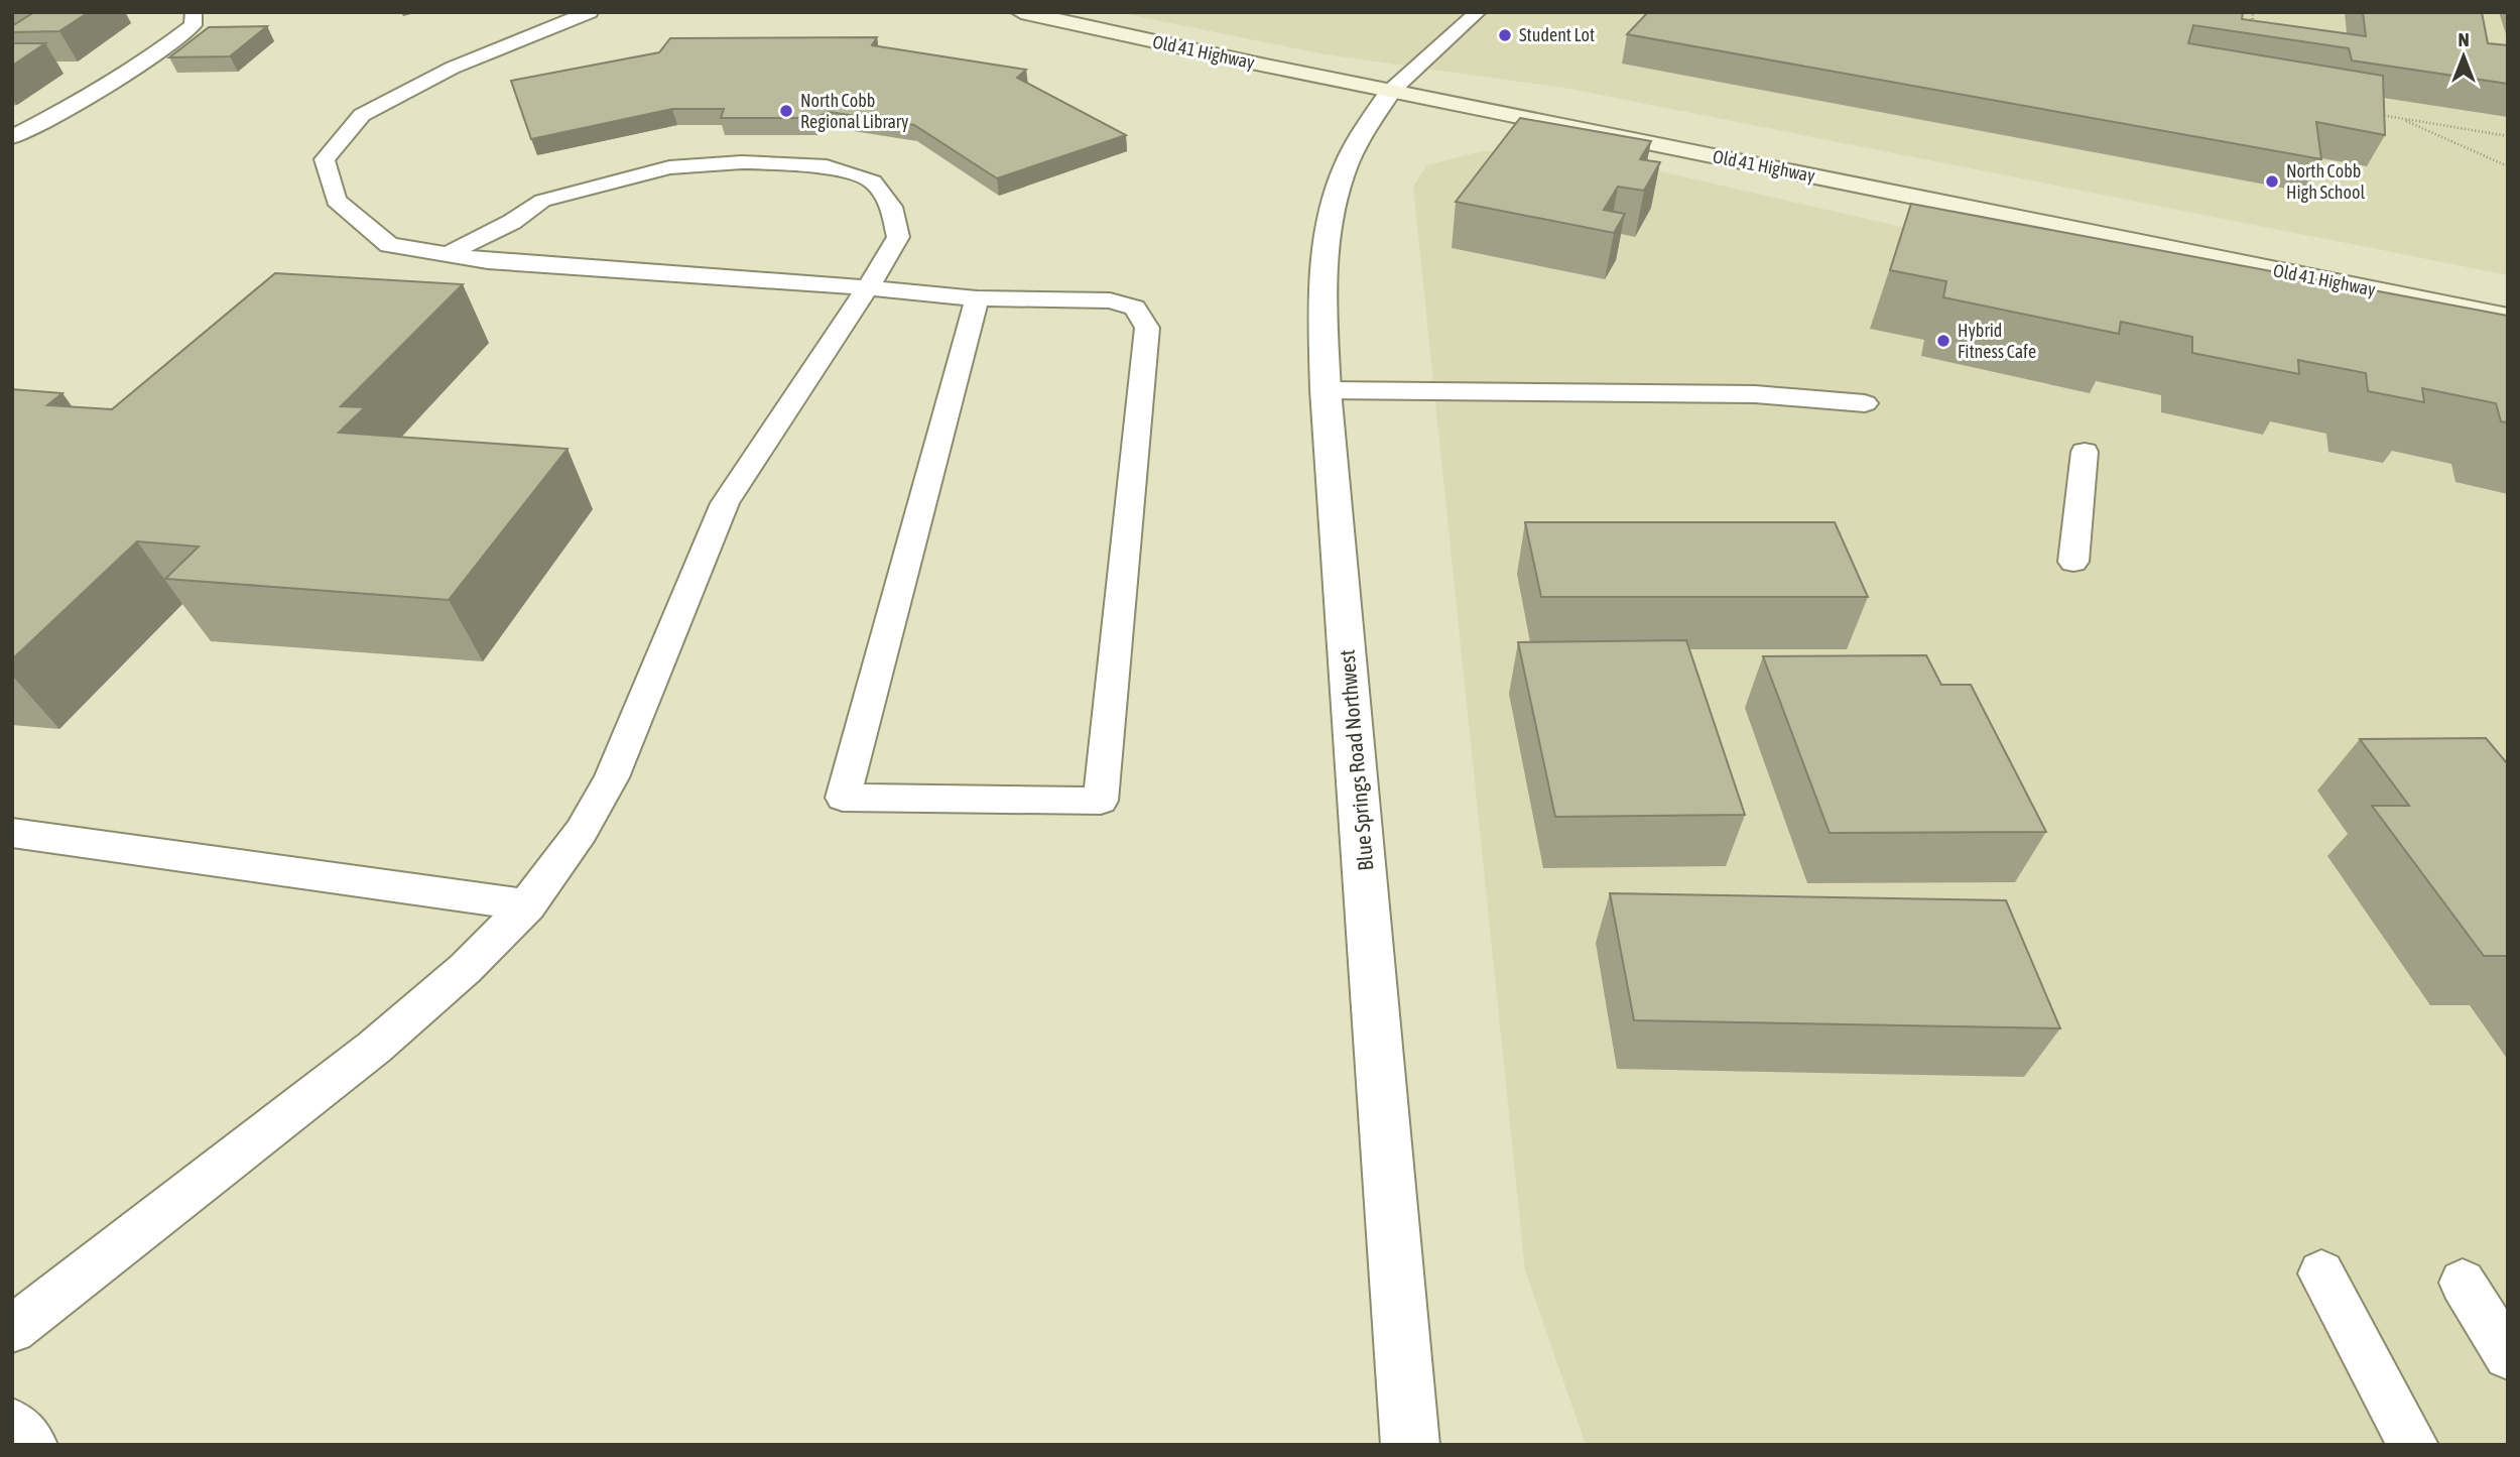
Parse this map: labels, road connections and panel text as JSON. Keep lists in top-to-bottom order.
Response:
{
  "streets": {
    "main road": ["Old 41 Highway"],
    "street": ["Blue Springs Road Northwest"]
  },
  "crossings": [
    ["Old 41 Highway", "Blue Springs Road Northwest"]
  ],
  "places": [
    "Student Lot",
    "North Cobb Regional Library",
    "North Cobb High School",
    "Hybrid Fitness Cafe"
  ],
  "north": "top"
}
